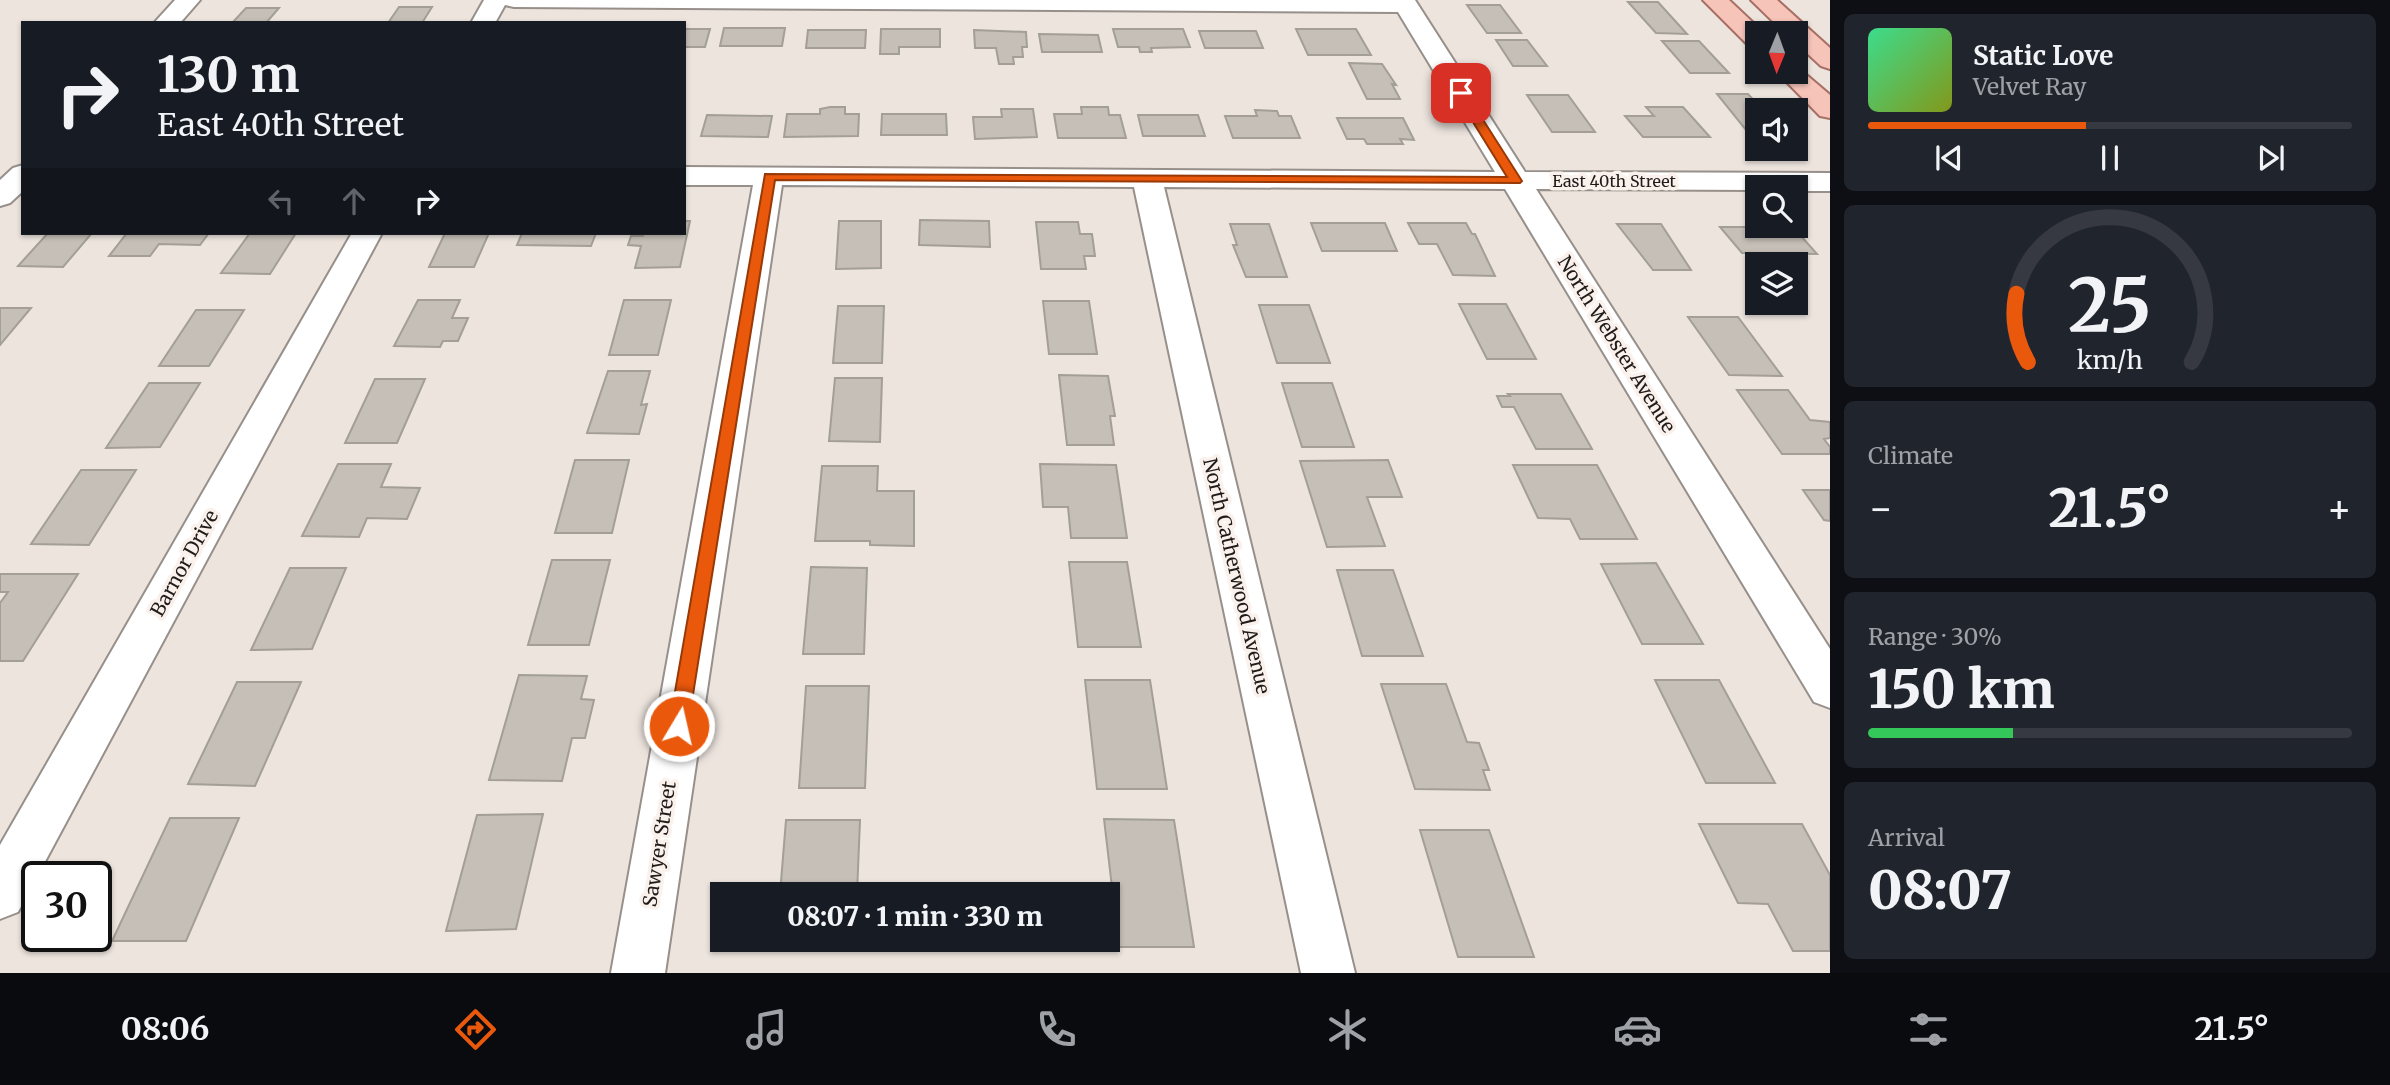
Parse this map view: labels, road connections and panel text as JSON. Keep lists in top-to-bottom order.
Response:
{
  "streets": {
    "street": [
      "East 40th Street",
      "North Webster Avenue",
      "Barnor Drive",
      "North Catherwood Avenue",
      "Sawyer Street"
    ]
  },
  "crossings": [
    ["East 40th Street", "North Webster Avenue"],
    ["East 40th Street", "North Catherwood Avenue"],
    ["East 40th Street", "Sawyer Street"]
  ],
  "north": "bottom",
  "page": {
    "turn": ["130 m", "East 40th Street"],
    "song": ["Static Love", "Velvet Ray"],
    "tile": [
      "Climate",
      ["Range · 30%", "150 km"],
      ["Arrival", "08:07"]
    ],
    "heat": ["−", "21.5°", "+"],
    "limit": "30",
    "trip": "08:07 · 1 min · 330 m",
    "tabs": ["08:06", "21.5°"],
    "gauge": ["25", "km/h"]
  }
}
